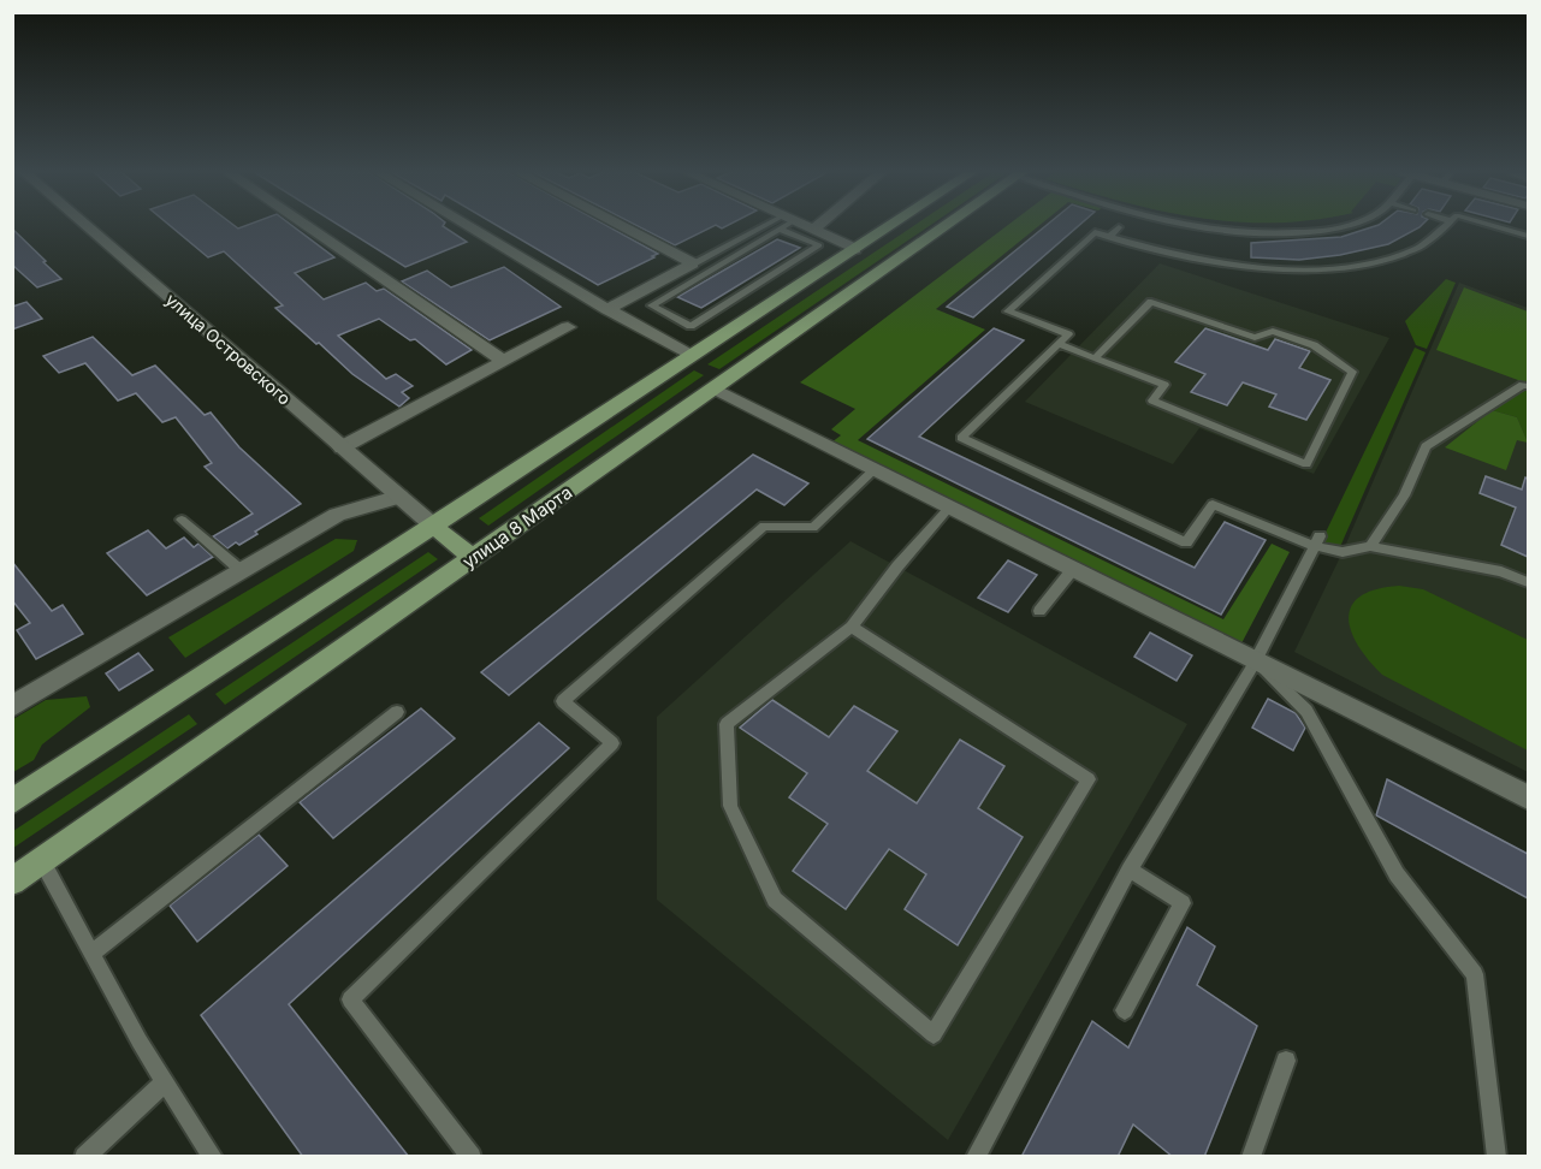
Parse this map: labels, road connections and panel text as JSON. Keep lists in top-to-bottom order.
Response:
{
  "streets": {
    "main road": ["улица 8 Марта"],
    "street": ["улица Островского"]
  }
}
